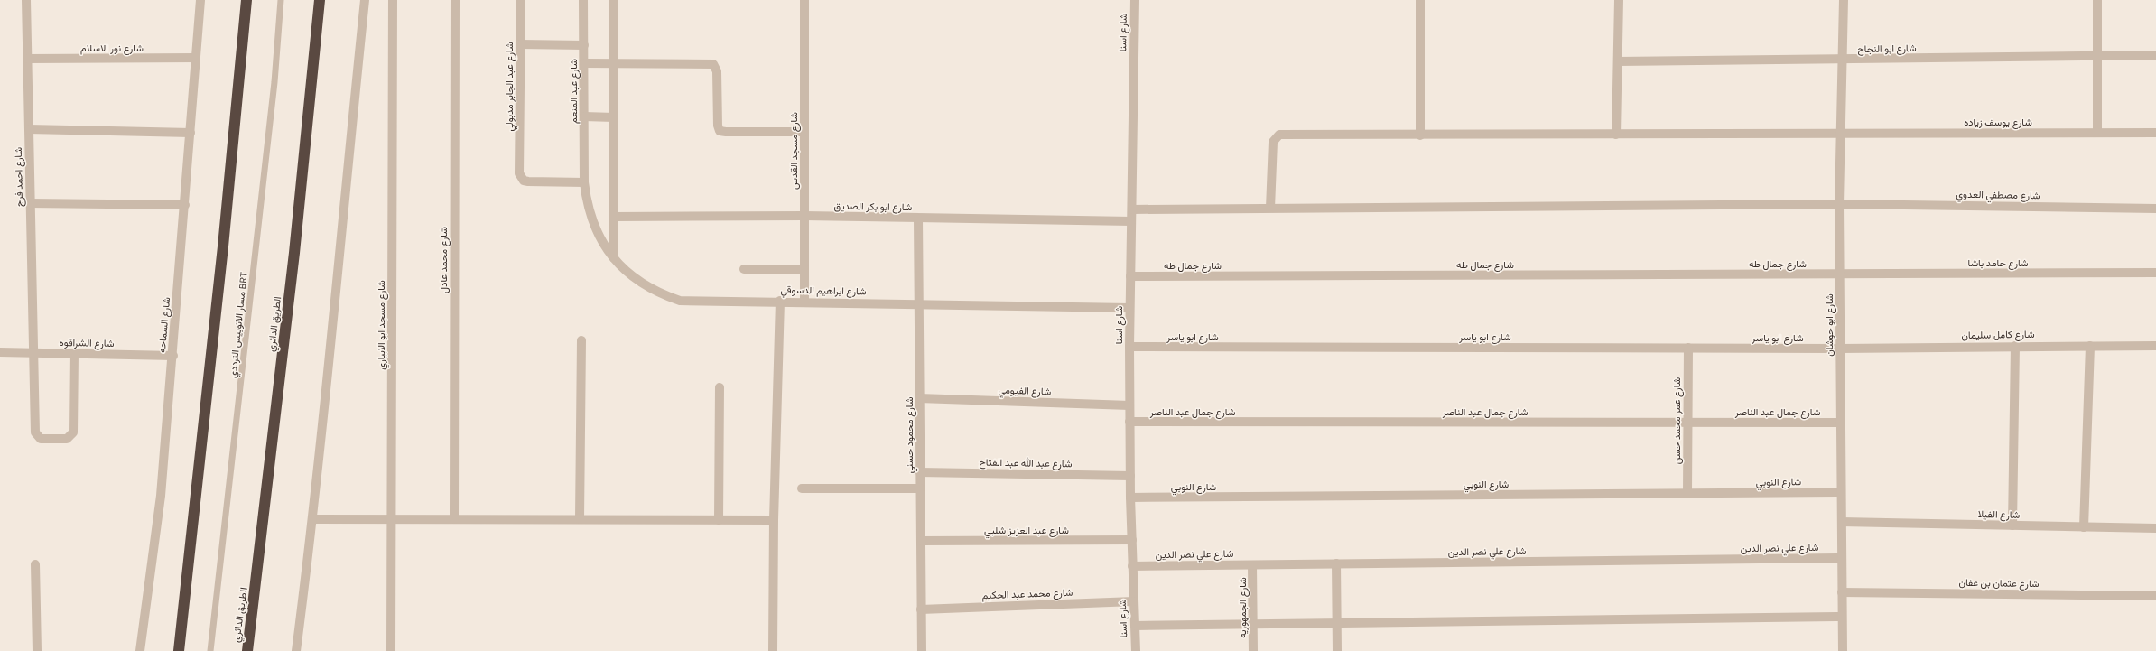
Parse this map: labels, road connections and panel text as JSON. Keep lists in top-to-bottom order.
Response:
{
  "streets": {
    "highway": ["الطريق الدائري"],
    "street": [
      "شارع اسنا",
      "شارع نور الاسلام",
      "شارع ابو النجاح",
      "شارع عبد الجابر مدبولي",
      "شارع عبد المنعم",
      "شارع يوسف زياده",
      "شارع مسجد القدس",
      "شارع احمد فرج",
      "شارع مصطفي العدوي",
      "شارع ابو بكر الصديق",
      "شارع محمد عادل",
      "شارع حامد باشا",
      "شارع جمال طه",
      "شارع ابراهيم الدسوقي",
      "شارع السماحه",
      "شارع مسجد ابو الابياري",
      "شارع ابو حوشان",
      "شارع كامل سليمان",
      "شارع ابو ياسر",
      "شارع الشراقوه",
      "شارع الفيومي",
      "شارع جمال عبد الناصر",
      "شارع عمر محمد حسن",
      "شارع محمود حسني",
      "شارع عبد الله عبد الفتاح",
      "شارع النوبي",
      "شارع الفيلا",
      "شارع عبد العزيز شلبي",
      "شارع علي نصر الدين",
      "شارع عثمان بن عفان",
      "شارع محمد عبد الحكيم",
      "شارع الجمهوريه"
    ],
    "lane": ["مسار الاتوبيس الترددي BRT"]
  },
  "crossings": [
    ["شارع اسنا", "شارع مصطفي العدوي"],
    ["شارع اسنا", "شارع ابو بكر الصديق"],
    ["شارع اسنا", "شارع جمال طه"],
    ["شارع اسنا", "شارع ابراهيم الدسوقي"],
    ["شارع اسنا", "شارع ابو ياسر"],
    ["شارع اسنا", "شارع الفيومي"],
    ["شارع اسنا", "شارع جمال عبد الناصر"],
    ["شارع اسنا", "شارع عبد الله عبد الفتاح"],
    ["شارع اسنا", "شارع النوبي"],
    ["شارع اسنا", "شارع عبد العزيز شلبي"],
    ["شارع اسنا", "شارع علي نصر الدين"],
    ["شارع اسنا", "شارع محمد عبد الحكيم"],
    ["شارع نور الاسلام", "شارع احمد فرج"],
    ["شارع نور الاسلام", "شارع السماحه"],
    ["شارع ابو النجاح", "شارع ابو حوشان"],
    ["شارع عبد الجابر مدبولي", "شارع عبد المنعم"],
    ["شارع عبد الجابر مدبولي", "شارع ابراهيم الدسوقي"],
    ["شارع عبد المنعم", "شارع ابراهيم الدسوقي"],
    ["شارع يوسف زياده", "شارع مصطفي العدوي"],
    ["شارع يوسف زياده", "شارع ابو حوشان"],
    ["شارع مسجد القدس", "شارع ابو بكر الصديق"],
    ["شارع مسجد القدس", "شارع ابراهيم الدسوقي"],
    ["شارع احمد فرج", "شارع الشراقوه"],
    ["شارع مصطفي العدوي", "شارع ابو حوشان"],
    ["شارع ابو بكر الصديق", "شارع محمود حسني"],
    ["شارع حامد باشا", "شارع جمال طه"],
    ["شارع حامد باشا", "شارع ابو حوشان"],
    ["شارع جمال طه", "شارع ابو حوشان"],
    ["شارع ابراهيم الدسوقي", "شارع محمود حسني"],
    ["شارع السماحه", "شارع الشراقوه"],
    ["شارع ابو حوشان", "شارع كامل سليمان"],
    ["شارع ابو حوشان", "شارع ابو ياسر"],
    ["شارع ابو حوشان", "شارع جمال عبد الناصر"],
    ["شارع ابو حوشان", "شارع النوبي"],
    ["شارع ابو حوشان", "شارع الفيلا"],
    ["شارع ابو حوشان", "شارع علي نصر الدين"],
    ["شارع ابو حوشان", "شارع عثمان بن عفان"],
    ["شارع كامل سليمان", "شارع ابو ياسر"],
    ["شارع ابو ياسر", "شارع عمر محمد حسن"],
    ["شارع الفيومي", "شارع محمود حسني"],
    ["شارع جمال عبد الناصر", "شارع عمر محمد حسن"],
    ["شارع عمر محمد حسن", "شارع النوبي"],
    ["شارع محمود حسني", "شارع عبد الله عبد الفتاح"],
    ["شارع محمود حسني", "شارع عبد العزيز شلبي"],
    ["شارع محمود حسني", "شارع محمد عبد الحكيم"],
    ["شارع علي نصر الدين", "شارع الجمهوريه"]
  ]
}
